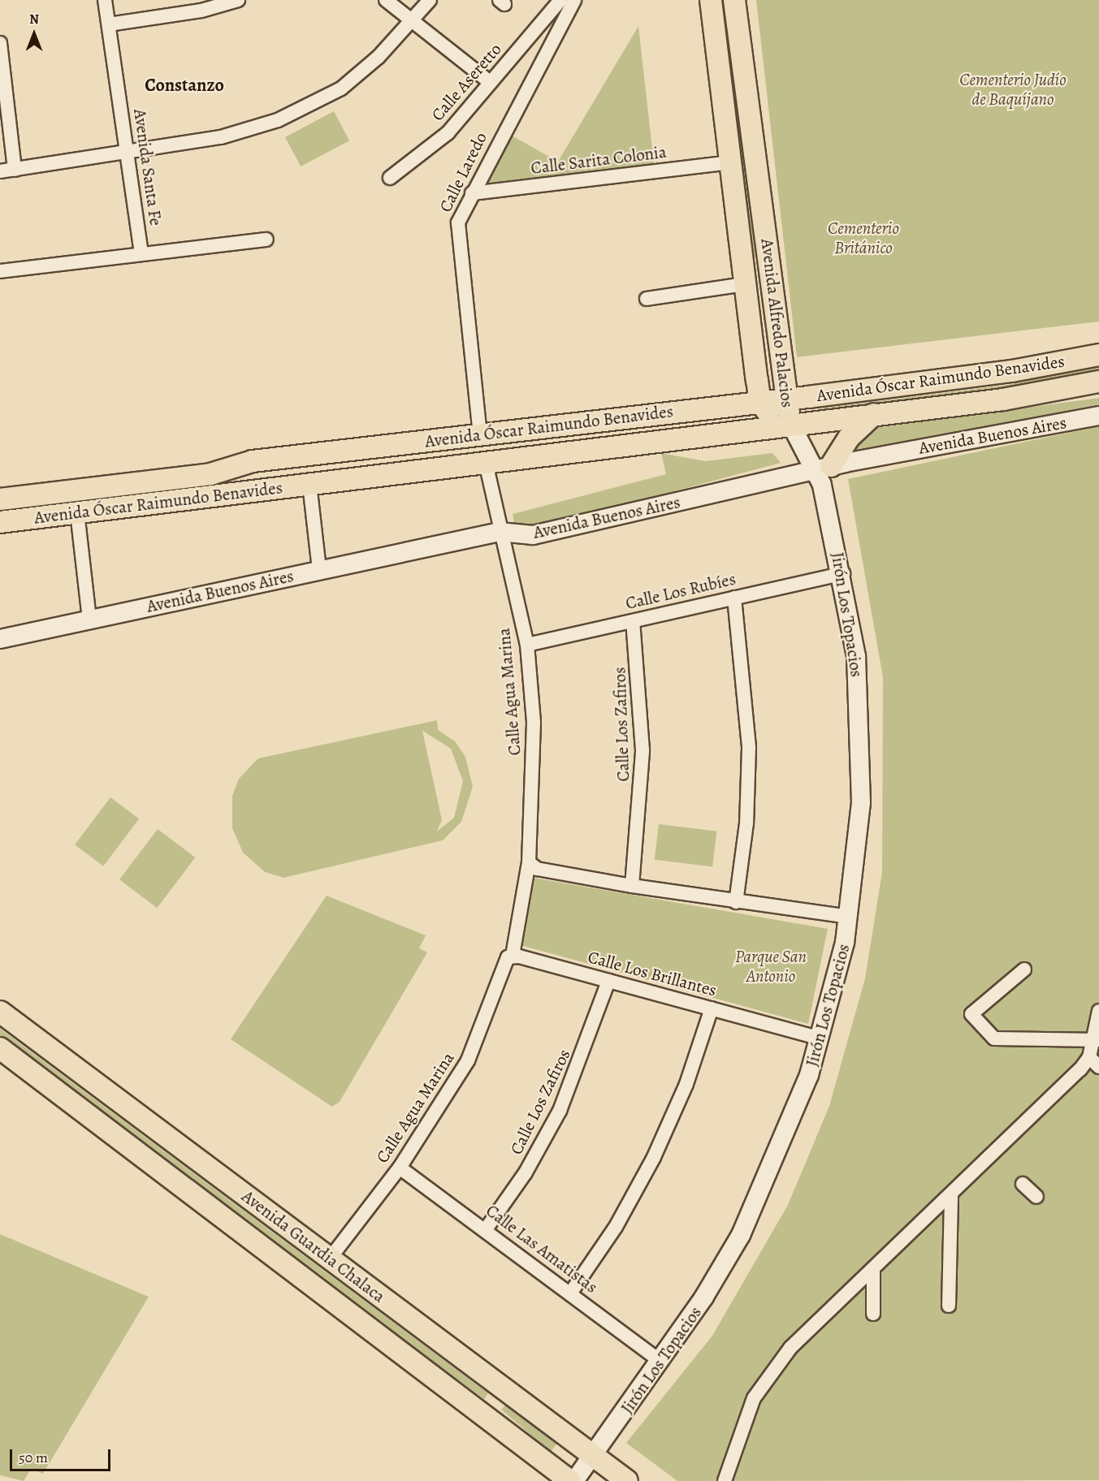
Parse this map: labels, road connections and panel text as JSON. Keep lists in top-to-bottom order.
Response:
{
  "streets": {
    "main road": [
      "Avenida Alfredo Palacios",
      "Avenida Óscar Raimundo Benavides",
      "Avenida Buenos Aires",
      "Jirón Los Topacios",
      "Avenida Guardia Chalaca"
    ],
    "street": [
      "Calle Aseretto",
      "Calle Sarita Colonia",
      "Avenida Santa Fe",
      "Calle Laredo",
      "Calle Los Rubíes",
      "Calle Agua Marina",
      "Calle Los Zafiros",
      "Calle Los Brillantes",
      "Calle Las Amatistas"
    ]
  },
  "crossings": [
    ["Calle Sarita Colonia", "Calle Laredo"],
    ["Calle Sarita Colonia", "Avenida Alfredo Palacios"],
    ["Calle Laredo", "Avenida Óscar Raimundo Benavides"],
    ["Avenida Alfredo Palacios", "Avenida Óscar Raimundo Benavides"],
    ["Avenida Alfredo Palacios", "Avenida Buenos Aires"],
    ["Avenida Alfredo Palacios", "Jirón Los Topacios"],
    ["Avenida Óscar Raimundo Benavides", "Calle Agua Marina"],
    ["Avenida Buenos Aires", "Jirón Los Topacios"],
    ["Avenida Buenos Aires", "Calle Agua Marina"],
    ["Calle Los Rubíes", "Jirón Los Topacios"],
    ["Calle Los Rubíes", "Calle Agua Marina"],
    ["Calle Los Rubíes", "Calle Los Zafiros"],
    ["Jirón Los Topacios", "Calle Los Brillantes"],
    ["Jirón Los Topacios", "Avenida Guardia Chalaca"],
    ["Jirón Los Topacios", "Calle Las Amatistas"],
    ["Calle Agua Marina", "Calle Los Brillantes"],
    ["Calle Agua Marina", "Avenida Guardia Chalaca"],
    ["Calle Agua Marina", "Calle Las Amatistas"],
    ["Calle Los Zafiros", "Calle Los Brillantes"],
    ["Calle Los Zafiros", "Calle Las Amatistas"]
  ],
  "districts": ["Constanzo"],
  "parks": ["Cementerio Judío de Baquíjano", "Cementerio Británico", "Parque San Antonio"],
  "scale_bar": "50 m",
  "north": "top"
}
